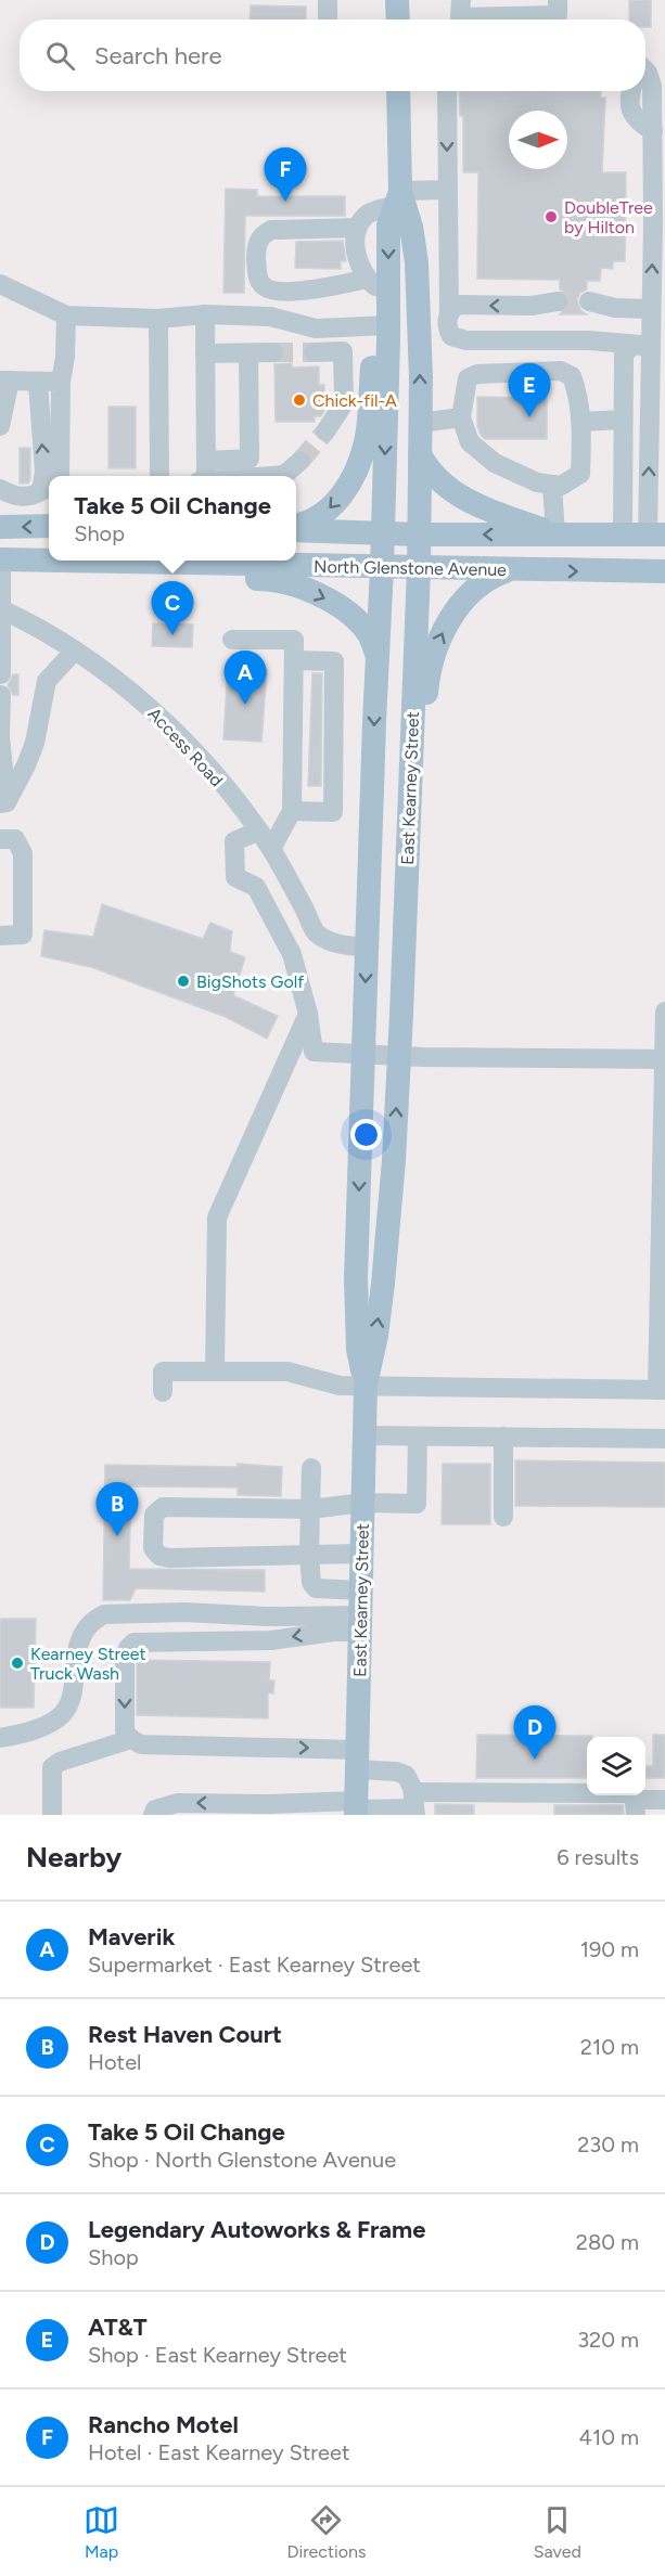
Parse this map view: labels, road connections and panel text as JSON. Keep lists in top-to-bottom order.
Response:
{
  "streets": {
    "main road": ["North Glenstone Avenue", "East Kearney Street"],
    "lane": ["Access Road"]
  },
  "crossings": [
    ["North Glenstone Avenue", "East Kearney Street"],
    ["Access Road", "East Kearney Street"]
  ],
  "places": [
    "DoubleTree by Hilton",
    "Chick-fil-A",
    "BigShots Golf",
    "Kearney Street Truck Wash"
  ],
  "north": "right",
  "page": {
    "search": "Search here",
    "pins": [
      "F",
      "E",
      "C",
      "A",
      "B",
      "D"
    ],
    "popup": ["Take 5 Oil Change", "Shop"],
    "heading": ["Nearby", "6 results"],
    "list": [
      {
        "mark": "A",
        "name": "Maverik",
        "note": "Supermarket · East Kearney Street",
        "value": "190 m"
      },
      {
        "mark": "B",
        "name": "Rest Haven Court",
        "note": "Hotel",
        "value": "210 m"
      },
      {
        "mark": "C",
        "name": "Take 5 Oil Change",
        "note": "Shop · North Glenstone Avenue",
        "value": "230 m"
      },
      {
        "mark": "D",
        "name": "Legendary Autoworks & Frame",
        "note": "Shop",
        "value": "280 m"
      },
      {
        "mark": "E",
        "name": "AT&T",
        "note": "Shop · East Kearney Street",
        "value": "320 m"
      },
      {
        "mark": "F",
        "name": "Rancho Motel",
        "note": "Hotel · East Kearney Street",
        "value": "410 m"
      }
    ],
    "nav": ["Map", "Directions", "Saved"]
  }
}
